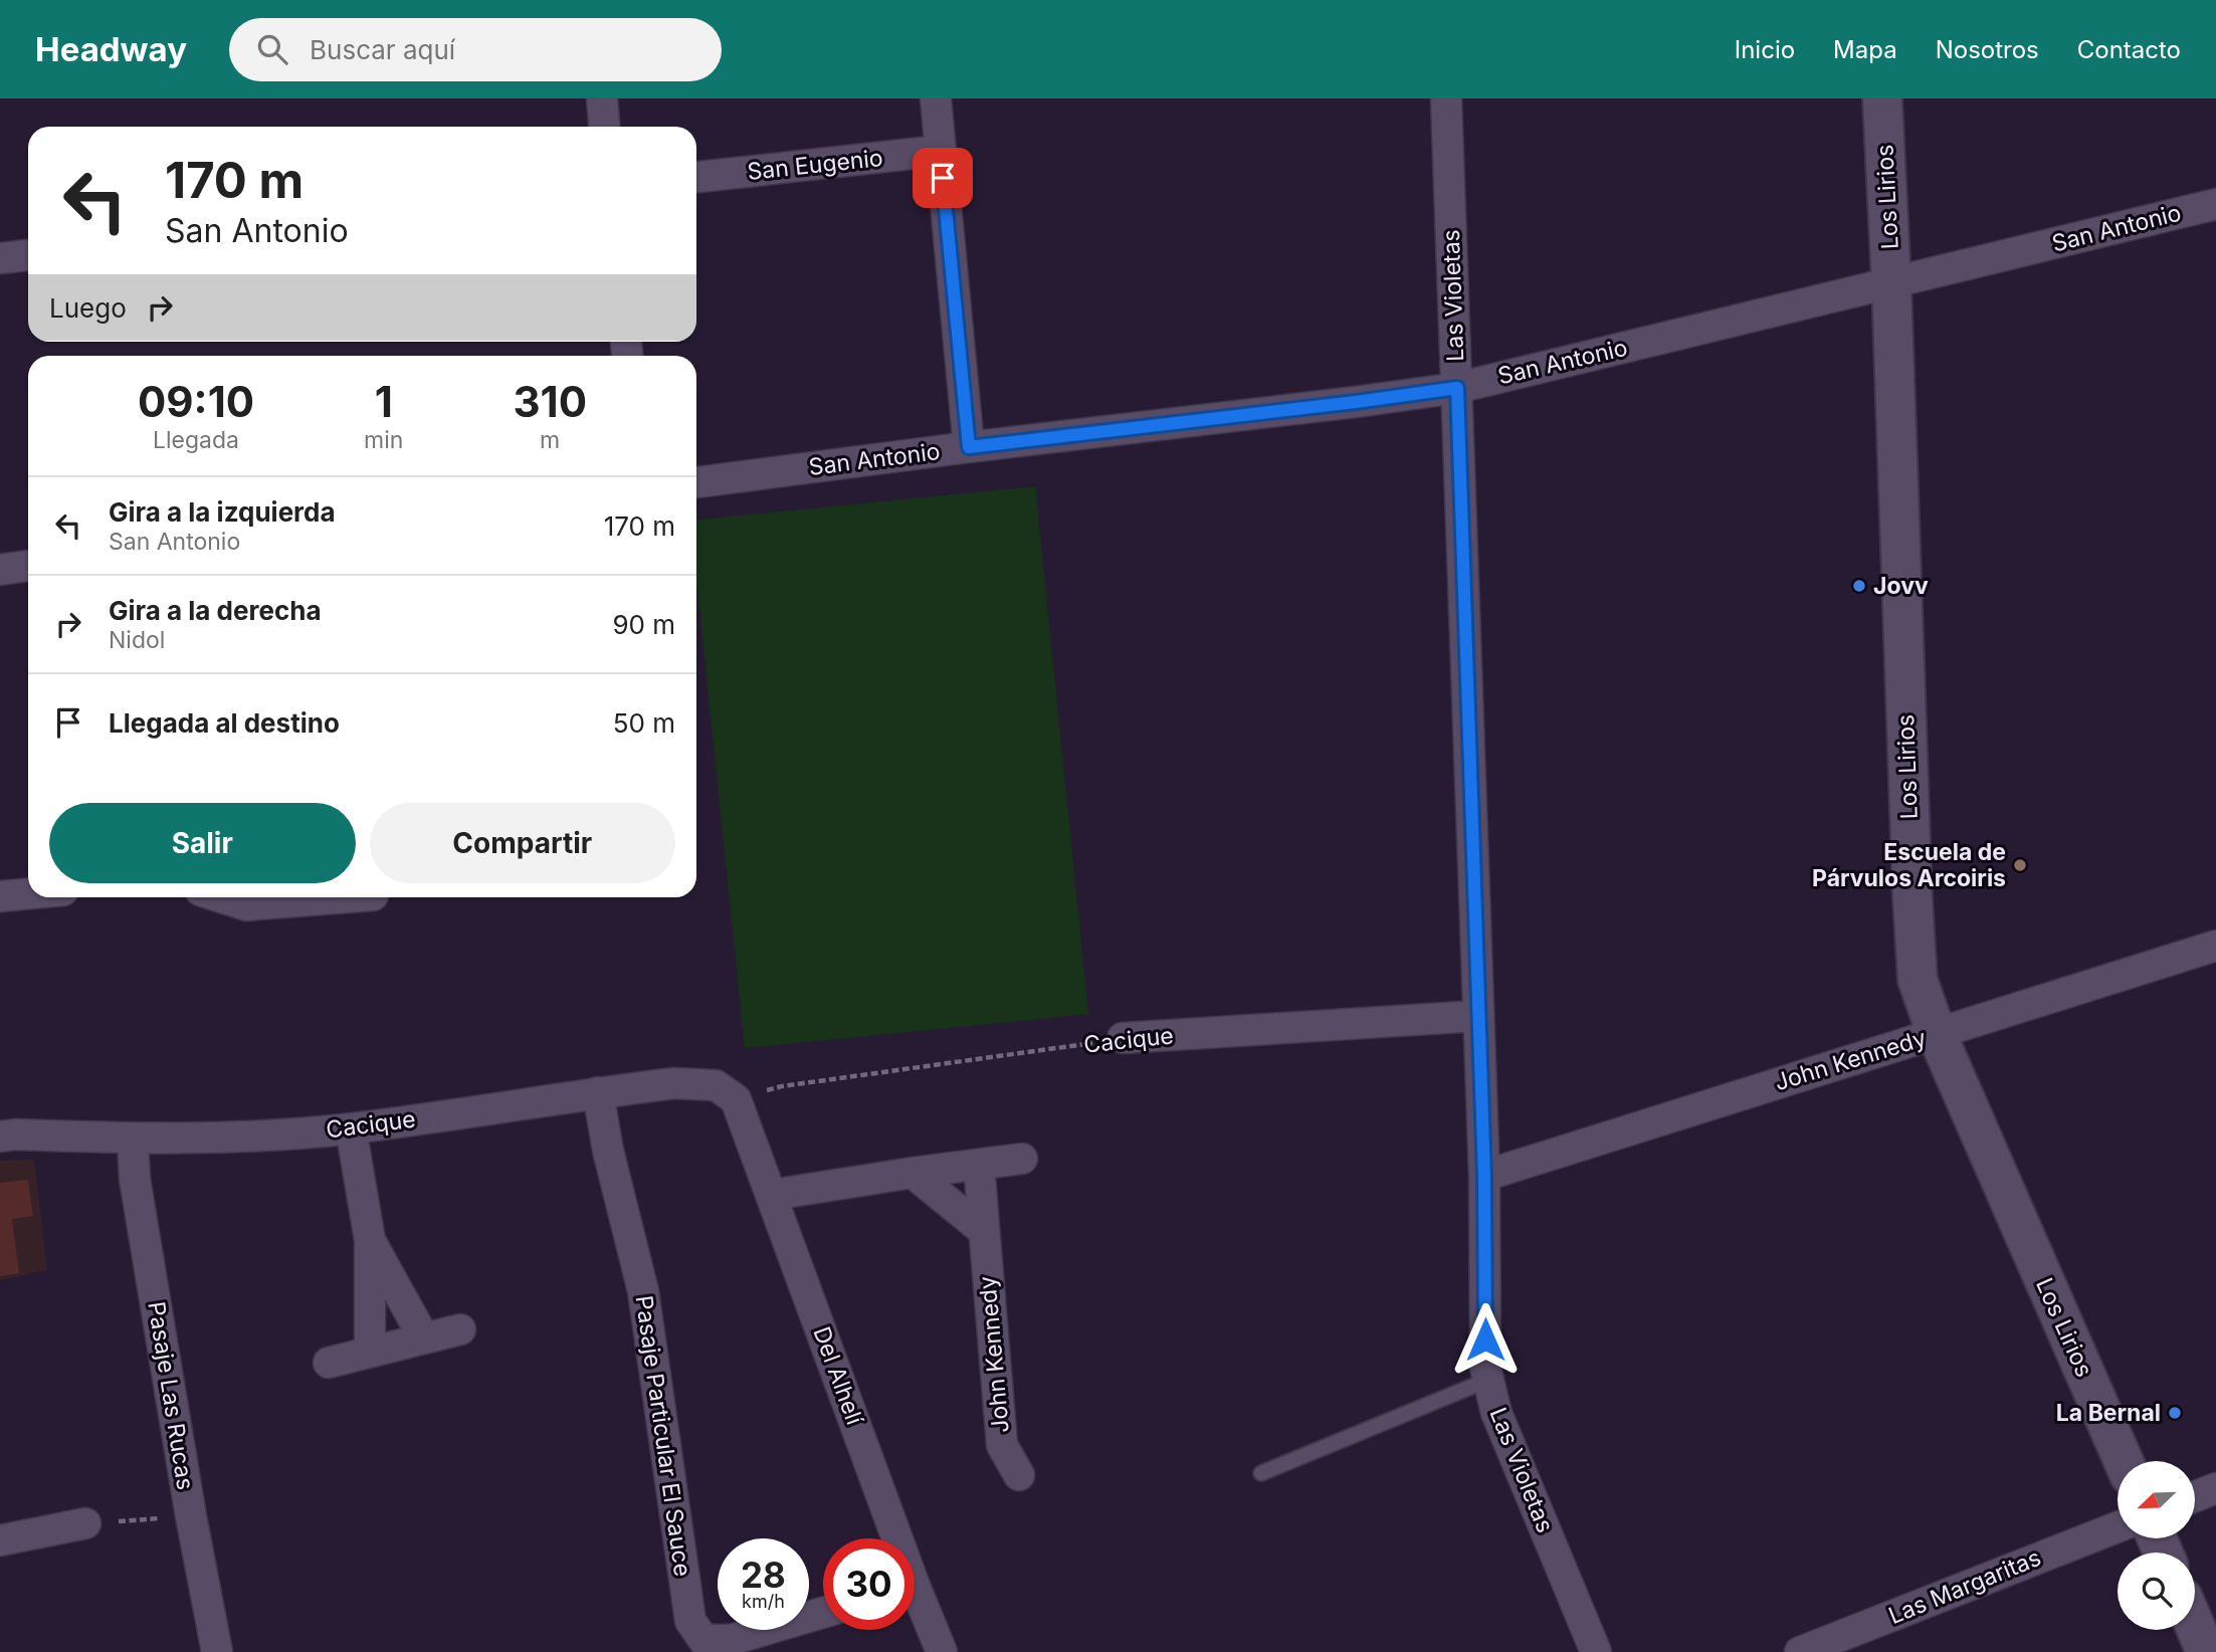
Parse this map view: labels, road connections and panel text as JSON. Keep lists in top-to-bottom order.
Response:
{
  "streets": {
    "main road": ["Los Lirios"],
    "street": [
      "San Eugenio",
      "San Antonio",
      "Las Violetas",
      "Cacique",
      "John Kennedy",
      "Del Alhelí",
      "Pasaje Las Rucas",
      "Pasaje Particular El Sauce",
      "Las Margaritas"
    ]
  },
  "crossings": [
    ["Los Lirios", "San Antonio"],
    ["Los Lirios", "John Kennedy"],
    ["San Antonio", "Las Violetas"],
    ["Las Violetas", "Cacique"],
    ["Las Violetas", "John Kennedy"],
    ["Cacique", "Del Alhelí"],
    ["Cacique", "Pasaje Las Rucas"],
    ["Cacique", "Pasaje Particular El Sauce"]
  ],
  "places": ["Jovv", "Escuela de Párvulos Arcoiris", "La Bernal"],
  "north": "bottom left",
  "page": {
    "header": "Headway",
    "search": "Buscar aquí",
    "nav": [
      "Inicio",
      "Mapa",
      "Nosotros",
      "Contacto"
    ],
    "turn": ["170 m", "San Antonio"],
    "then": "Luego",
    "eta": [
      "09:10",
      "Llegada",
      "1",
      "min",
      "310",
      "m"
    ],
    "list": [
      {
        "name": "Gira a la izquierda",
        "note": "San Antonio",
        "value": "170 m"
      },
      {
        "name": "Gira a la derecha",
        "note": "Nidol",
        "value": "90 m"
      },
      {
        "name": "Llegada al destino",
        "value": "50 m"
      }
    ],
    "buttons": ["Salir", "Compartir"],
    "speed": "28 km/h",
    "limit": "30"
  }
}
